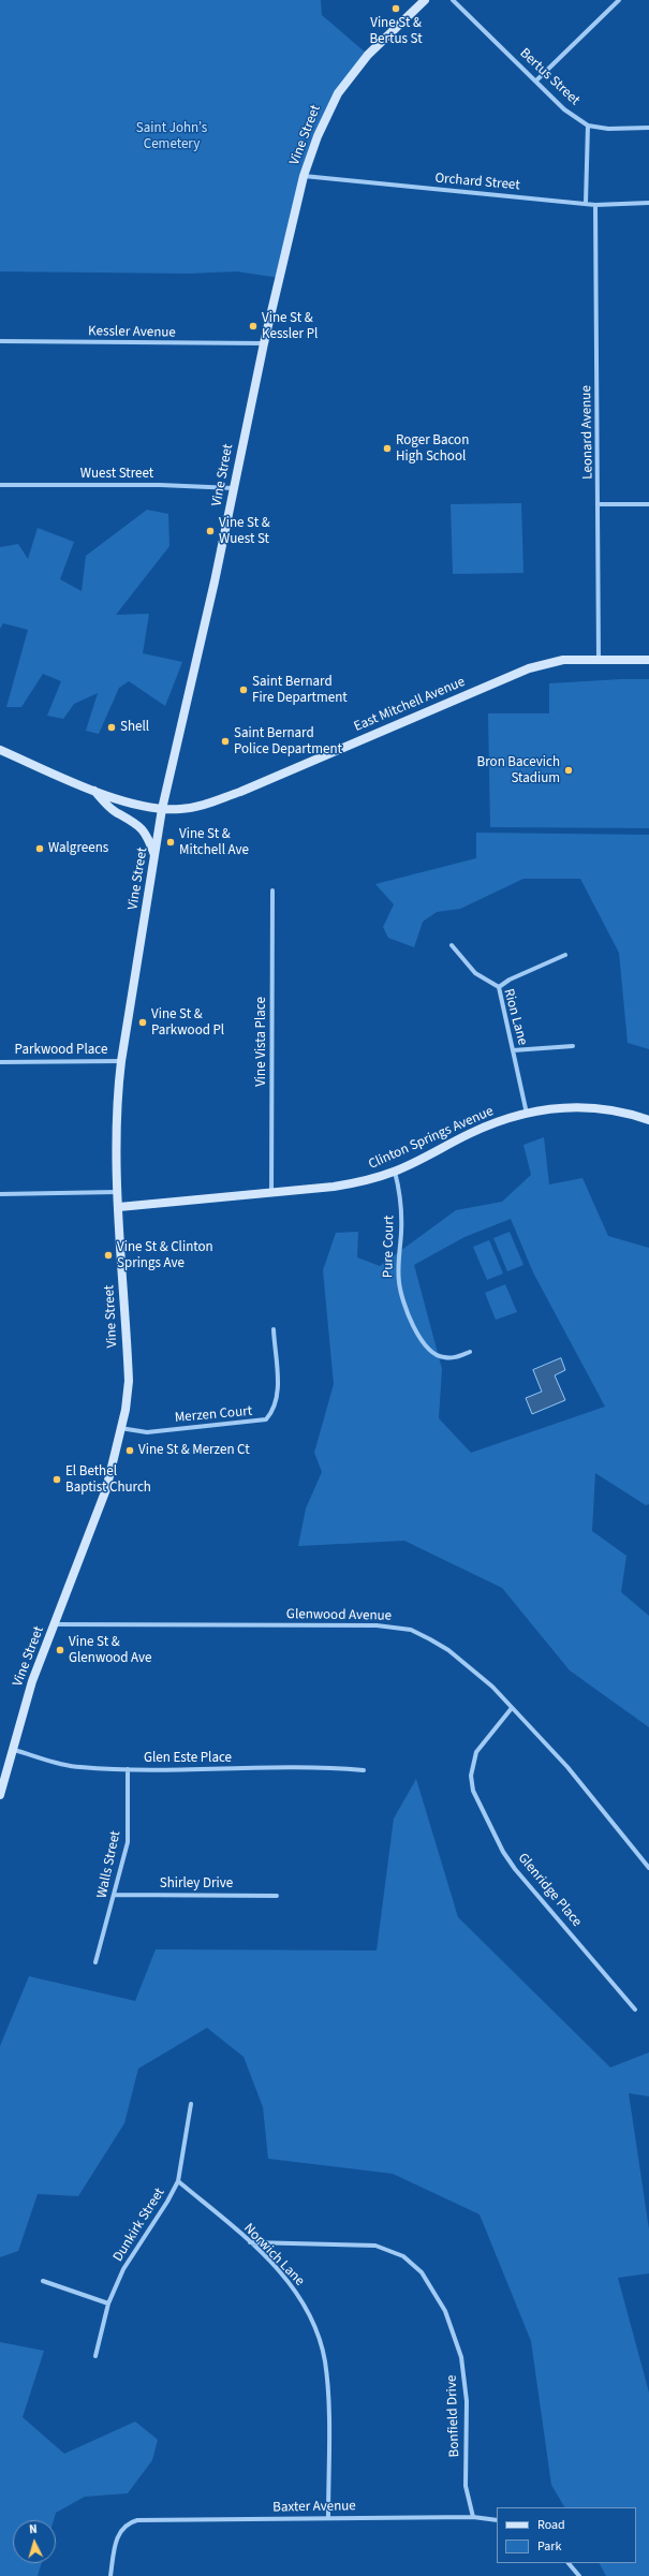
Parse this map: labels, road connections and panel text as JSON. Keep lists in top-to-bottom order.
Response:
{
  "streets": {
    "main road": ["Vine Street", "East Mitchell Avenue", "Clinton Springs Avenue"],
    "street": [
      "Bertus Street",
      "Orchard Street",
      "Kessler Avenue",
      "Leonard Avenue",
      "Wuest Street",
      "Rion Lane",
      "Vine Vista Place",
      "Parkwood Place",
      "Pure Court",
      "Merzen Court",
      "Glenwood Avenue",
      "Glen Este Place",
      "Walls Street",
      "Shirley Drive",
      "Glenridge Place",
      "Dunkirk Street",
      "Norwich Lane",
      "Bonfield Drive",
      "Baxter Avenue"
    ]
  },
  "crossings": [
    ["Vine Street", "Orchard Street"],
    ["Vine Street", "Kessler Avenue"],
    ["Vine Street", "Wuest Street"],
    ["Vine Street", "East Mitchell Avenue"],
    ["Vine Street", "Parkwood Place"],
    ["Vine Street", "Clinton Springs Avenue"],
    ["Vine Street", "Merzen Court"],
    ["Vine Street", "Glenwood Avenue"],
    ["Vine Street", "Glen Este Place"],
    ["Orchard Street", "Leonard Avenue"],
    ["Leonard Avenue", "East Mitchell Avenue"],
    ["Rion Lane", "Clinton Springs Avenue"],
    ["Vine Vista Place", "Clinton Springs Avenue"],
    ["Clinton Springs Avenue", "Pure Court"],
    ["Glenwood Avenue", "Glenridge Place"],
    ["Glen Este Place", "Walls Street"],
    ["Walls Street", "Shirley Drive"],
    ["Dunkirk Street", "Norwich Lane"],
    ["Norwich Lane", "Bonfield Drive"],
    ["Norwich Lane", "Baxter Avenue"],
    ["Bonfield Drive", "Baxter Avenue"]
  ],
  "parks": ["Saint John’s Cemetery"],
  "places": [
    "Vine St & Bertus St",
    "Vine St & Kessler Pl",
    "Roger Bacon High School",
    "Vine St & Wuest St",
    "Saint Bernard Fire Department",
    "Shell",
    "Saint Bernard Police Department",
    "Bron Bacevich Stadium",
    "Vine St & Mitchell Ave",
    "Walgreens",
    "Vine St & Parkwood Pl",
    "Vine St & Clinton Springs Ave",
    "Vine St & Merzen Ct",
    "El Bethel Baptist Church",
    "Vine St & Glenwood Ave"
  ],
  "legend": ["Road", "Park"],
  "north": "top"
}
